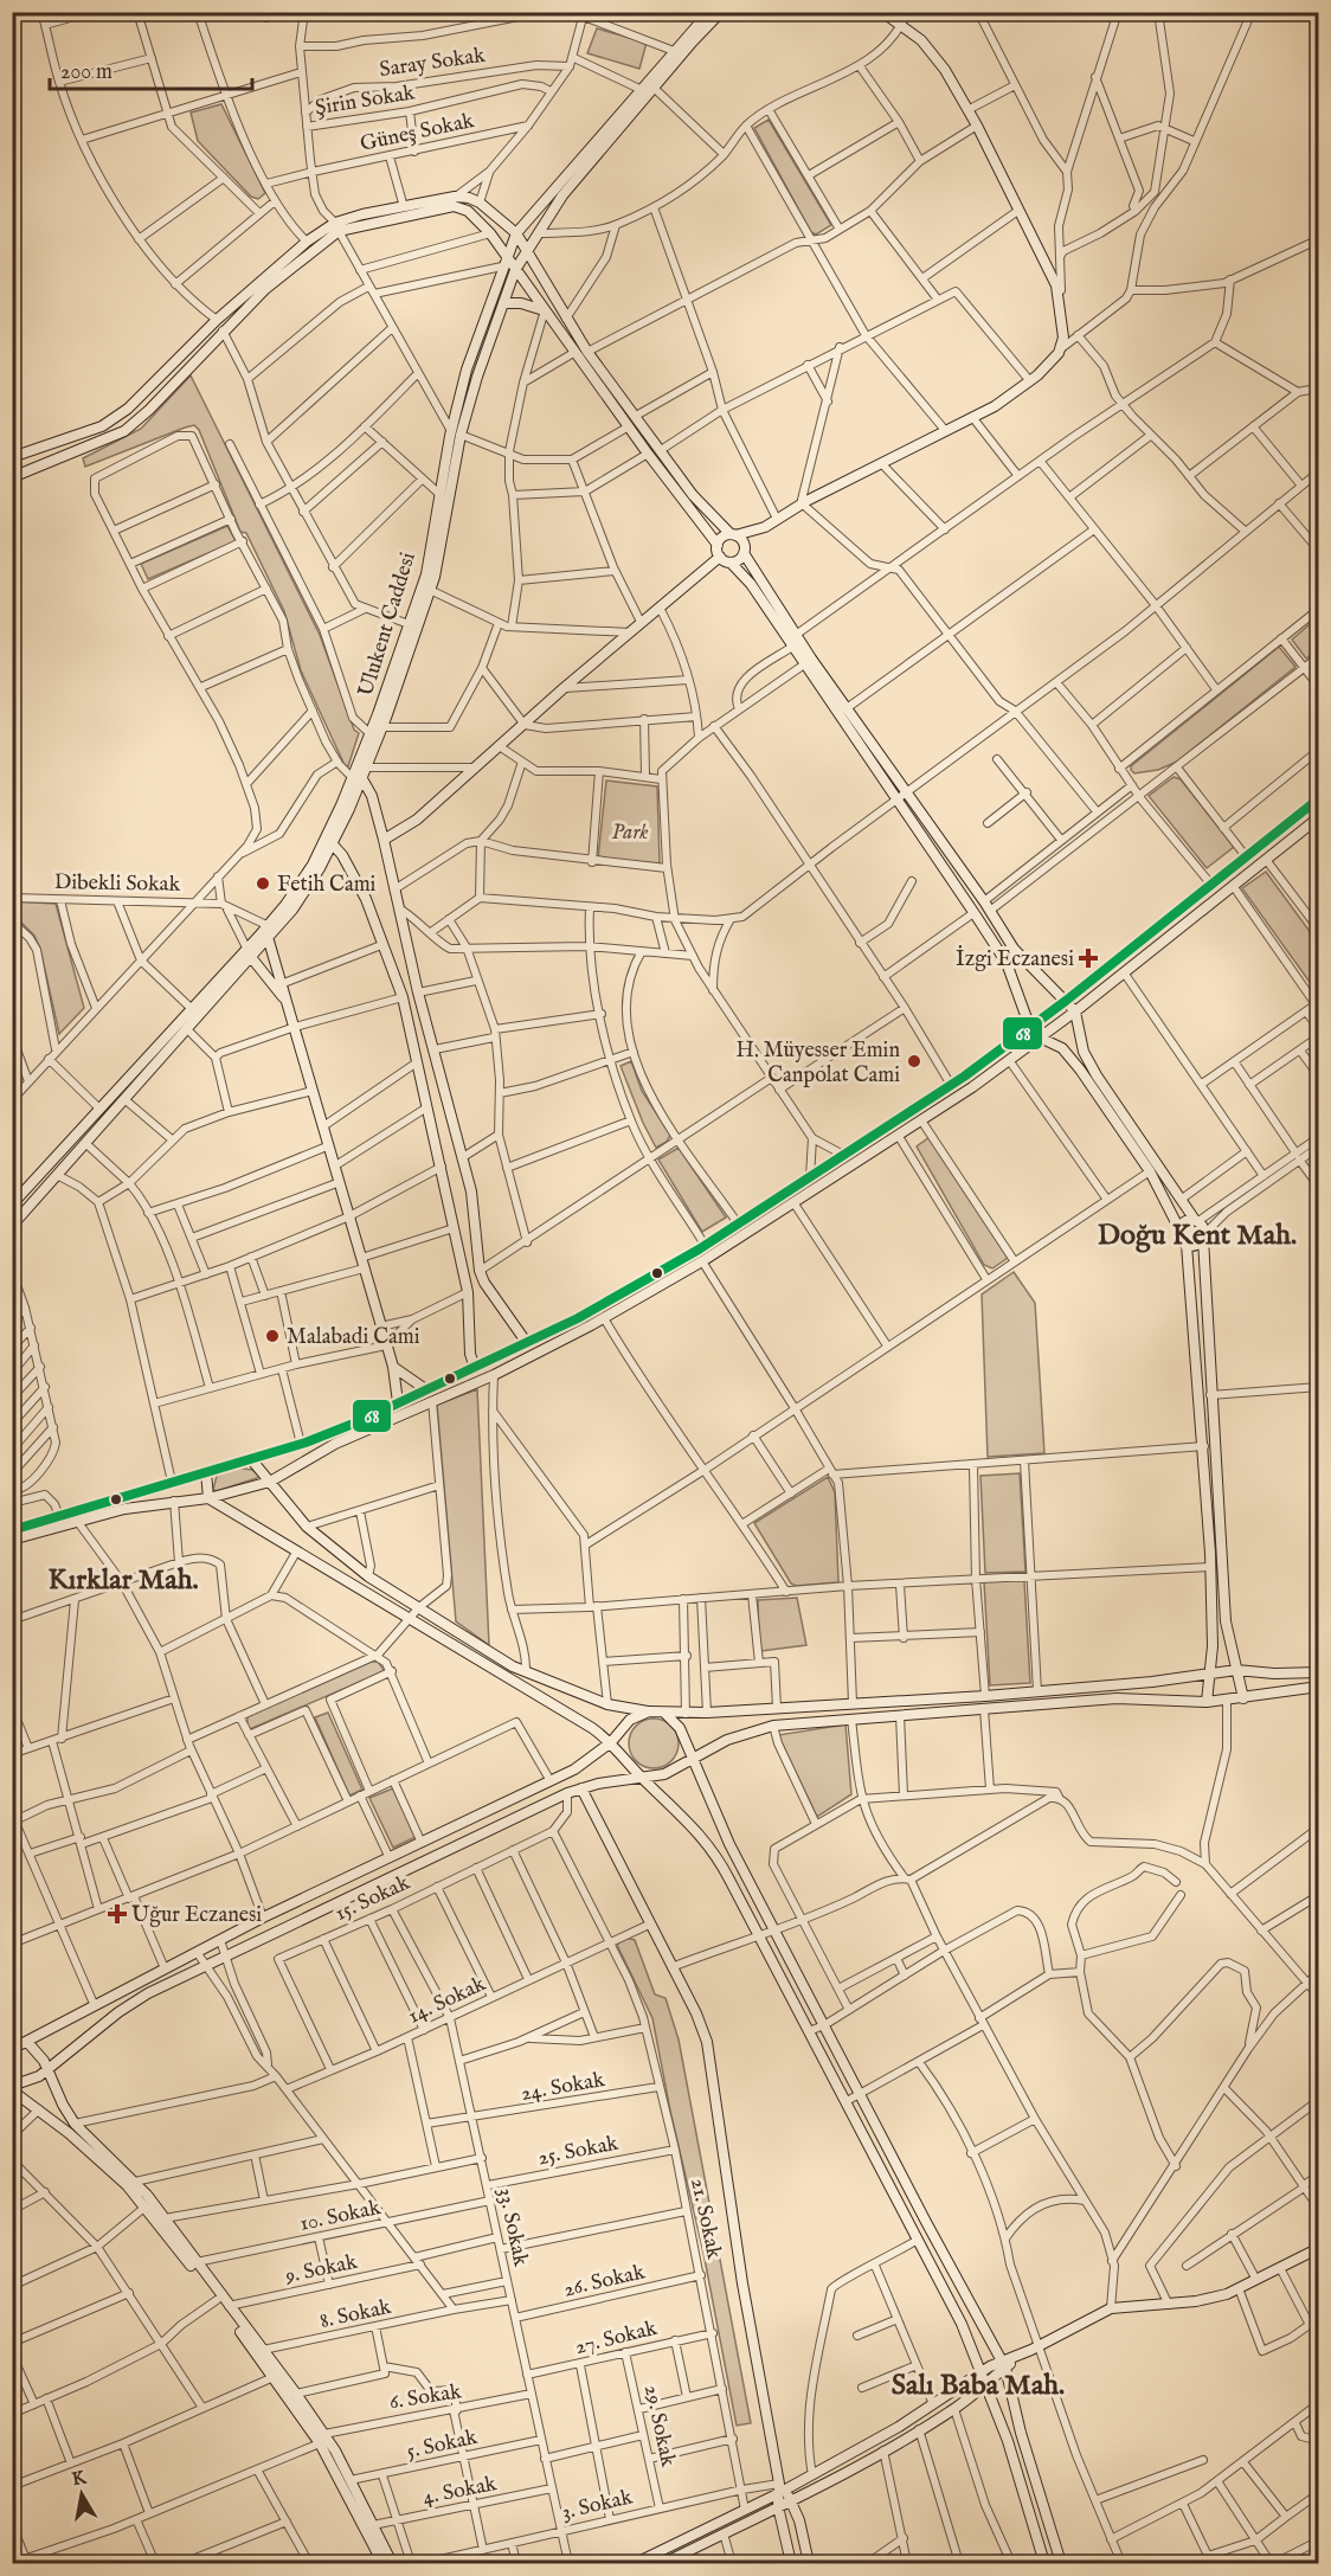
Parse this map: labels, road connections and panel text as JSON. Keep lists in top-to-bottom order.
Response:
{
  "streets": {
    "street": [
      "Saray Sokak",
      "Şirin Sokak",
      "Güneş Sokak",
      "Ulukent Caddesi",
      "Dibekli Sokak",
      "15. Sokak",
      "14. Sokak",
      "24. Sokak",
      "25. Sokak",
      "10. Sokak",
      "21. Sokak",
      "33. Sokak",
      "9. Sokak",
      "26. Sokak",
      "8. Sokak",
      "27. Sokak",
      "6. Sokak",
      "29. Sokak",
      "5. Sokak",
      "4. Sokak",
      "3. Sokak"
    ]
  },
  "crossings": [
    ["Ulukent Caddesi", "Dibekli Sokak"],
    ["15. Sokak", "14. Sokak"],
    ["15. Sokak", "21. Sokak"],
    ["15. Sokak", "33. Sokak"],
    ["14. Sokak", "21. Sokak"],
    ["14. Sokak", "33. Sokak"],
    ["24. Sokak", "21. Sokak"],
    ["24. Sokak", "33. Sokak"],
    ["25. Sokak", "21. Sokak"],
    ["25. Sokak", "33. Sokak"],
    ["10. Sokak", "33. Sokak"],
    ["21. Sokak", "26. Sokak"],
    ["21. Sokak", "27. Sokak"],
    ["21. Sokak", "3. Sokak"],
    ["33. Sokak", "26. Sokak"],
    ["33. Sokak", "8. Sokak"],
    ["33. Sokak", "27. Sokak"],
    ["33. Sokak", "6. Sokak"],
    ["33. Sokak", "5. Sokak"],
    ["33. Sokak", "4. Sokak"],
    ["33. Sokak", "3. Sokak"],
    ["27. Sokak", "29. Sokak"],
    ["29. Sokak", "3. Sokak"]
  ],
  "districts": ["Doğu Kent Mah.", "Kırklar Mah.", "Salı Baba Mah."],
  "parks": ["Park"],
  "places": {
    "other": ["Fetih Cami", "H. Müyesser Emin Canpolat Cami", "Malabadi Cami"],
    "health": ["İzgi Eczanesi", "Uğur Eczanesi"]
  },
  "lines": ["transit line 68"],
  "scale_bar": "200 m",
  "north": "top"
}
